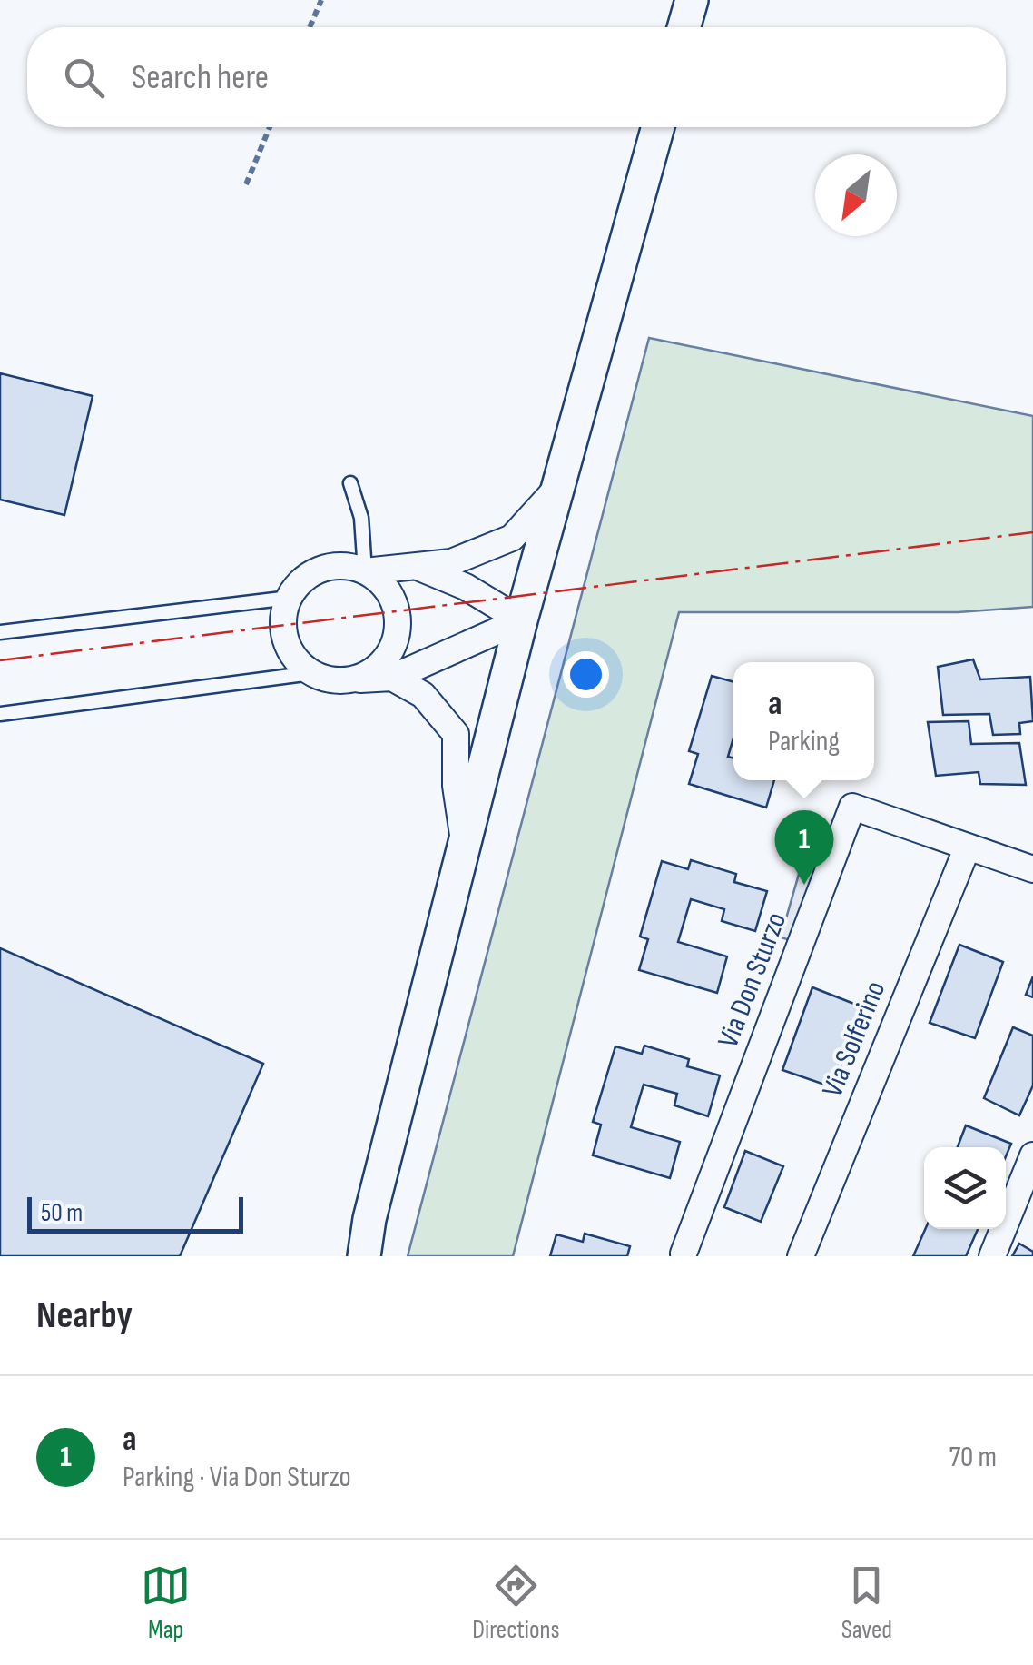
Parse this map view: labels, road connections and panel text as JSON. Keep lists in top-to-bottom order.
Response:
{
  "streets": {
    "street": ["Via Don Sturzo", "Via Solferino"]
  },
  "crossings": [
    ["Via Don Sturzo", "Via Solferino"]
  ],
  "scale_bar": "50 m",
  "north": "bottom left",
  "page": {
    "search": "Search here",
    "popup": ["a", "Parking"],
    "pins": "1",
    "scale": "50 m",
    "heading": "Nearby",
    "list": [
      {
        "mark": "1",
        "name": "a",
        "note": "Parking · Via Don Sturzo",
        "value": "70 m"
      }
    ],
    "nav": ["Map", "Directions", "Saved"]
  }
}
